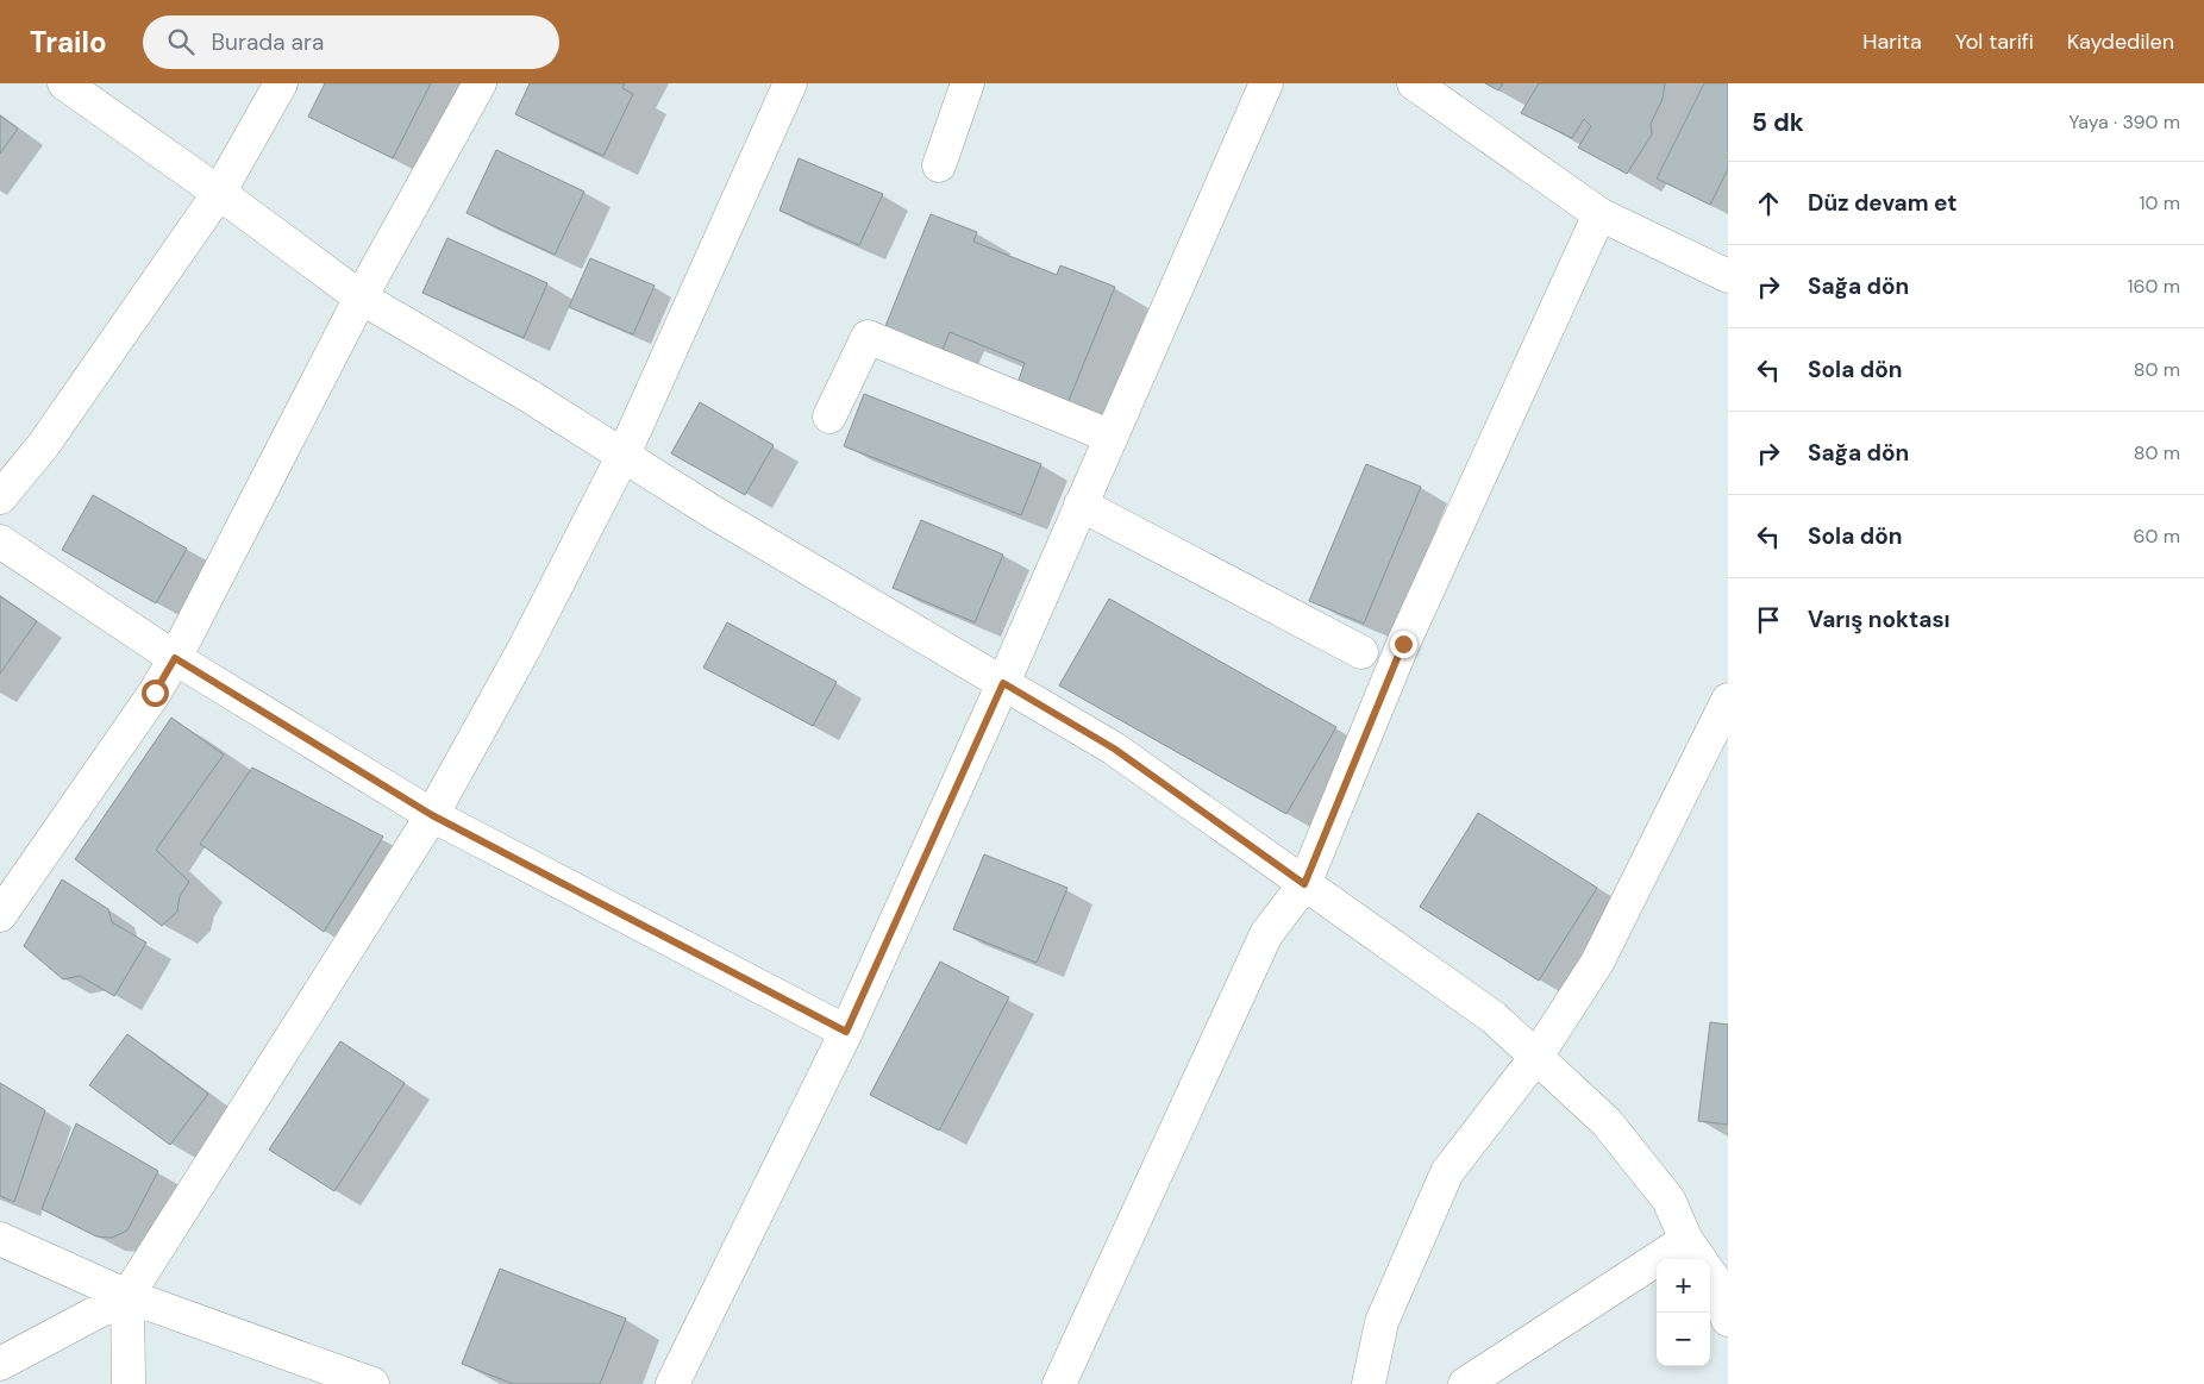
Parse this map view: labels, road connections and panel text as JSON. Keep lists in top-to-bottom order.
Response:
{
  "page": {
    "header": "Trailo",
    "search": "Burada ara",
    "nav": ["Harita", "Yol tarifi", "Kaydedilen"],
    "heading": ["5 dk", "Yaya · 390 m"],
    "list": [
      ["Düz devam et", "10 m"],
      ["Sağa dön", "160 m"],
      ["Sola dön", "80 m"],
      ["Sağa dön", "80 m"],
      ["Sola dön", "60 m"],
      "Varış noktası"
    ],
    "map_buttons": ["+", "−"]
  }
}
